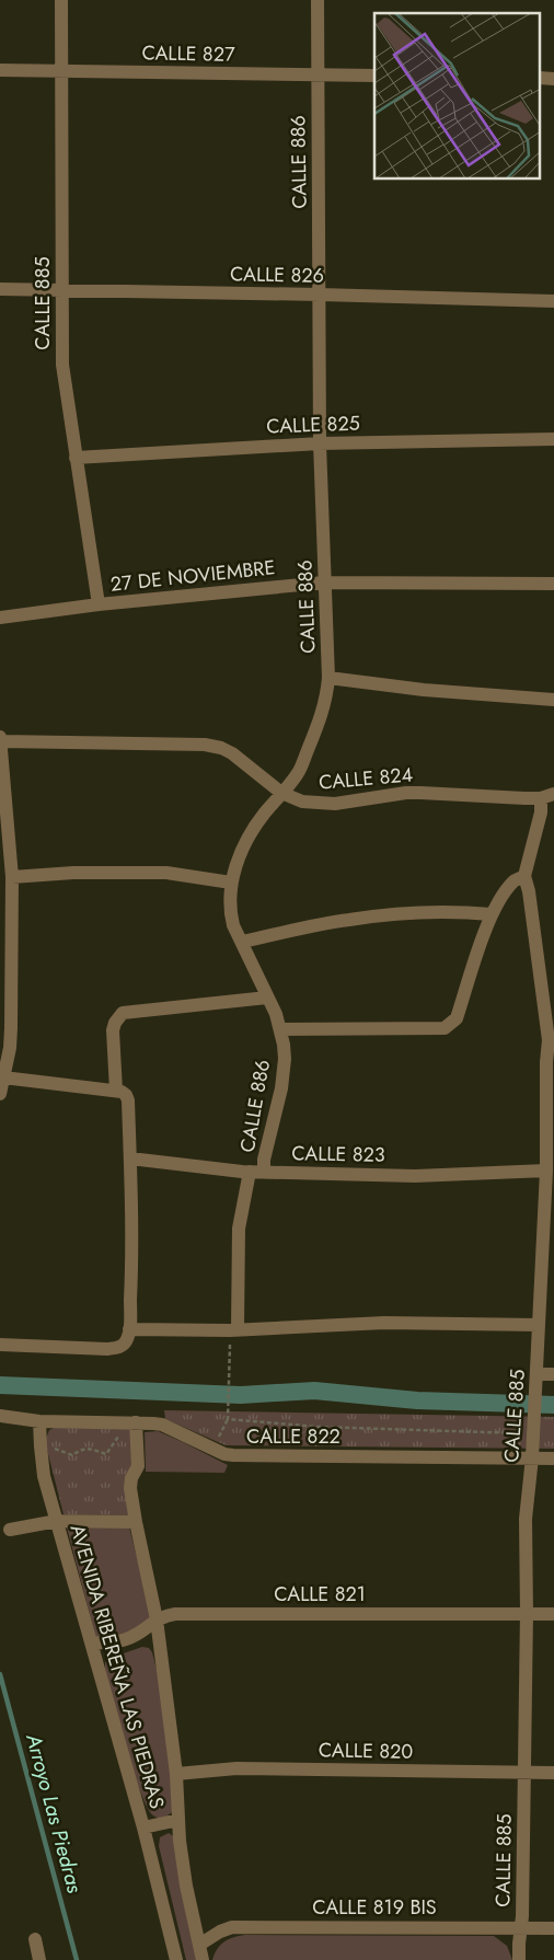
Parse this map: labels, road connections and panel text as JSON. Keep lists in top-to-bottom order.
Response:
{
  "streets": {
    "street": [
      "CALLE 827",
      "CALLE 886",
      "CALLE 826",
      "CALLE 885",
      "CALLE 825",
      "27 DE NOVIEMBRE",
      "CALLE 824",
      "CALLE 823",
      "CALLE 822",
      "CALLE 821",
      "AVENIDA RIBEREÑA LAS PIEDRAS",
      "CALLE 820",
      "CALLE 819 BIS"
    ]
  },
  "crossings": [
    ["CALLE 827", "CALLE 886"],
    ["CALLE 827", "CALLE 885"],
    ["CALLE 886", "CALLE 826"],
    ["CALLE 886", "CALLE 825"],
    ["CALLE 886", "27 DE NOVIEMBRE"],
    ["CALLE 886", "CALLE 824"],
    ["CALLE 886", "CALLE 823"],
    ["CALLE 826", "CALLE 885"],
    ["CALLE 885", "CALLE 825"],
    ["CALLE 885", "27 DE NOVIEMBRE"],
    ["CALLE 885", "CALLE 823"],
    ["CALLE 885", "CALLE 822"],
    ["CALLE 885", "CALLE 821"],
    ["CALLE 885", "CALLE 820"],
    ["CALLE 885", "CALLE 819 BIS"],
    ["CALLE 822", "AVENIDA RIBEREÑA LAS PIEDRAS"],
    ["CALLE 821", "AVENIDA RIBEREÑA LAS PIEDRAS"],
    ["AVENIDA RIBEREÑA LAS PIEDRAS", "CALLE 820"],
    ["AVENIDA RIBEREÑA LAS PIEDRAS", "CALLE 819 BIS"]
  ],
  "water": ["Arroyo Las Piedras"]
}
